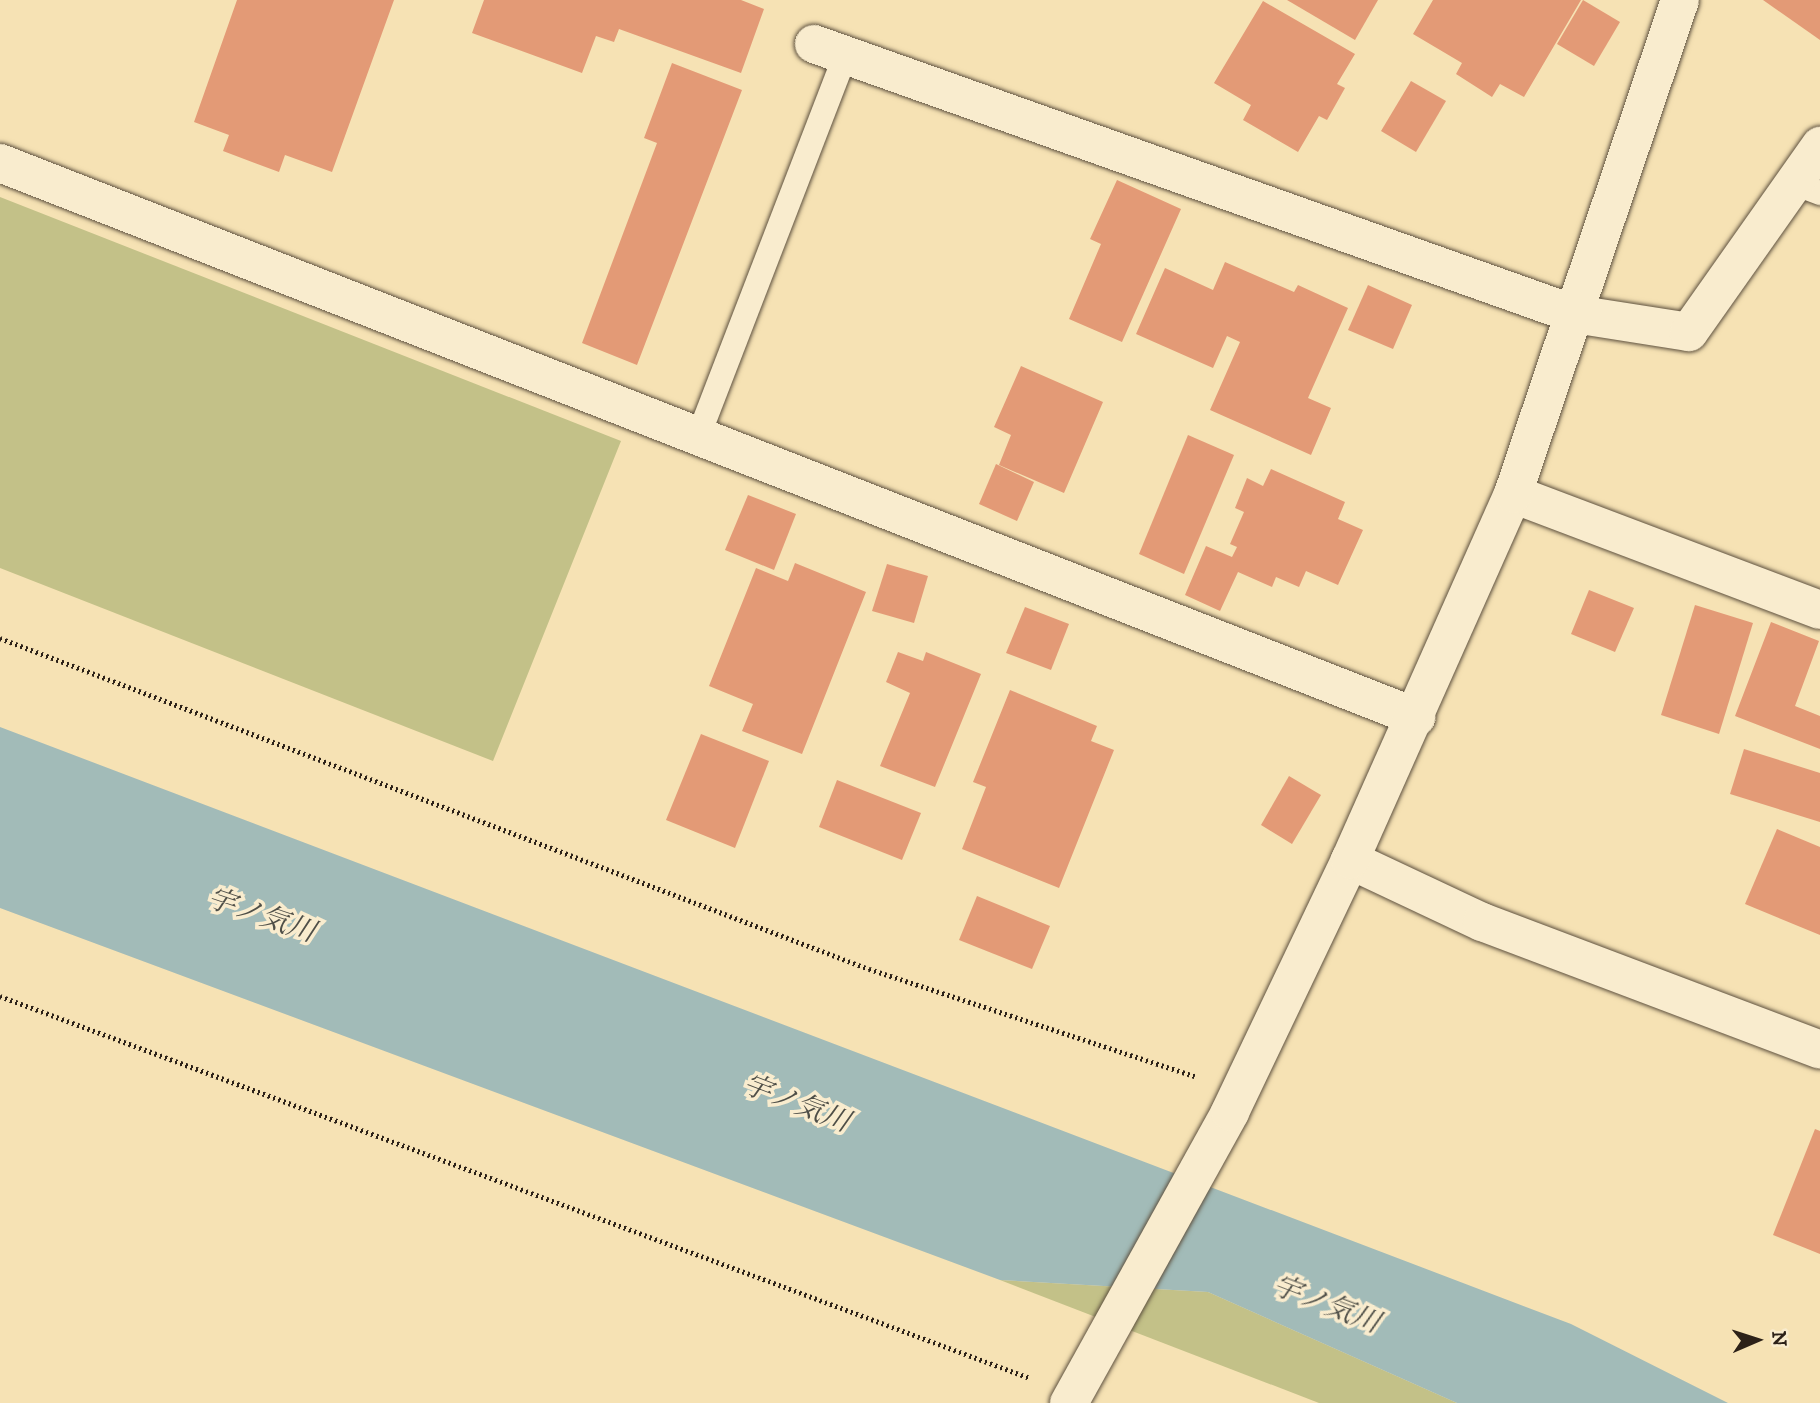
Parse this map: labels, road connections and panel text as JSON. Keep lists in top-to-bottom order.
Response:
{
  "water": ["宇ノ気川"],
  "north": "right"
}
